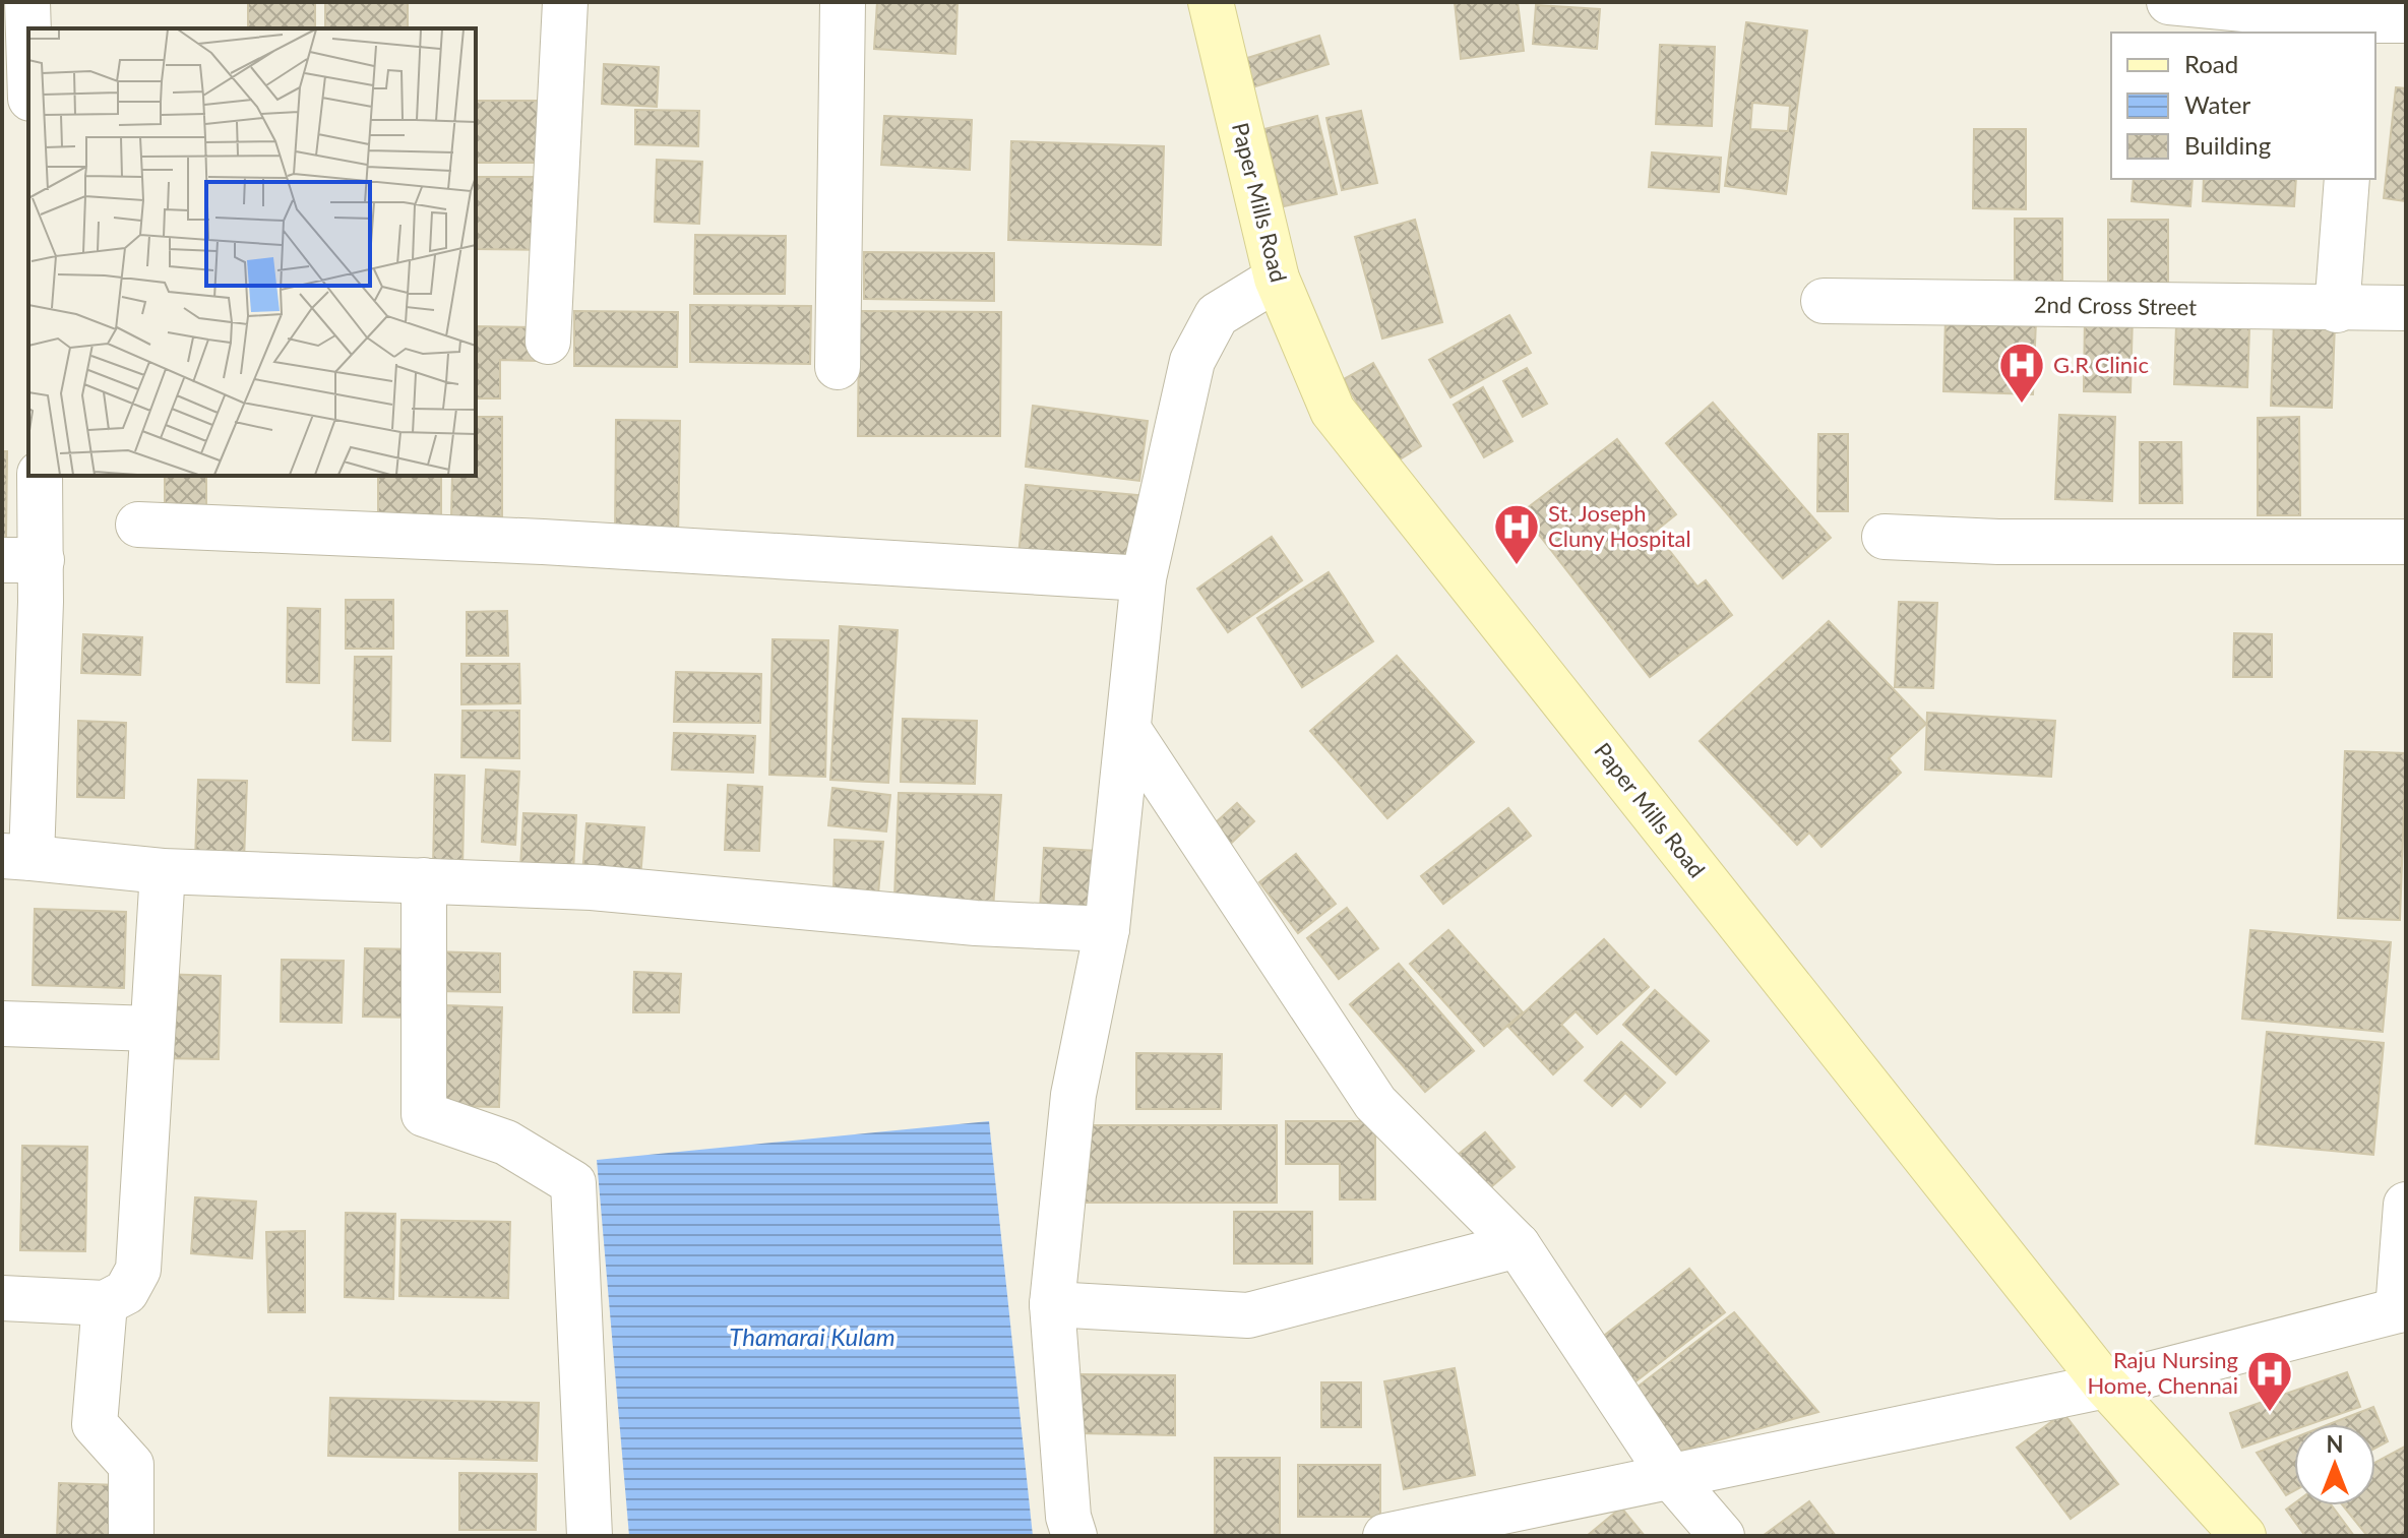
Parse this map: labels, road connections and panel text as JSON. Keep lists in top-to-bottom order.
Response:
{
  "streets": {
    "main road": ["Paper Mills Road"],
    "street": ["2nd Cross Street"]
  },
  "water": ["Thamarai Kulam"],
  "places": {
    "hospital": ["G.R Clinic", "St. Joseph Cluny Hospital", "Raju Nursing Home, Chennai"]
  },
  "legend": ["Road", "Water", "Building"],
  "north": "top"
}
